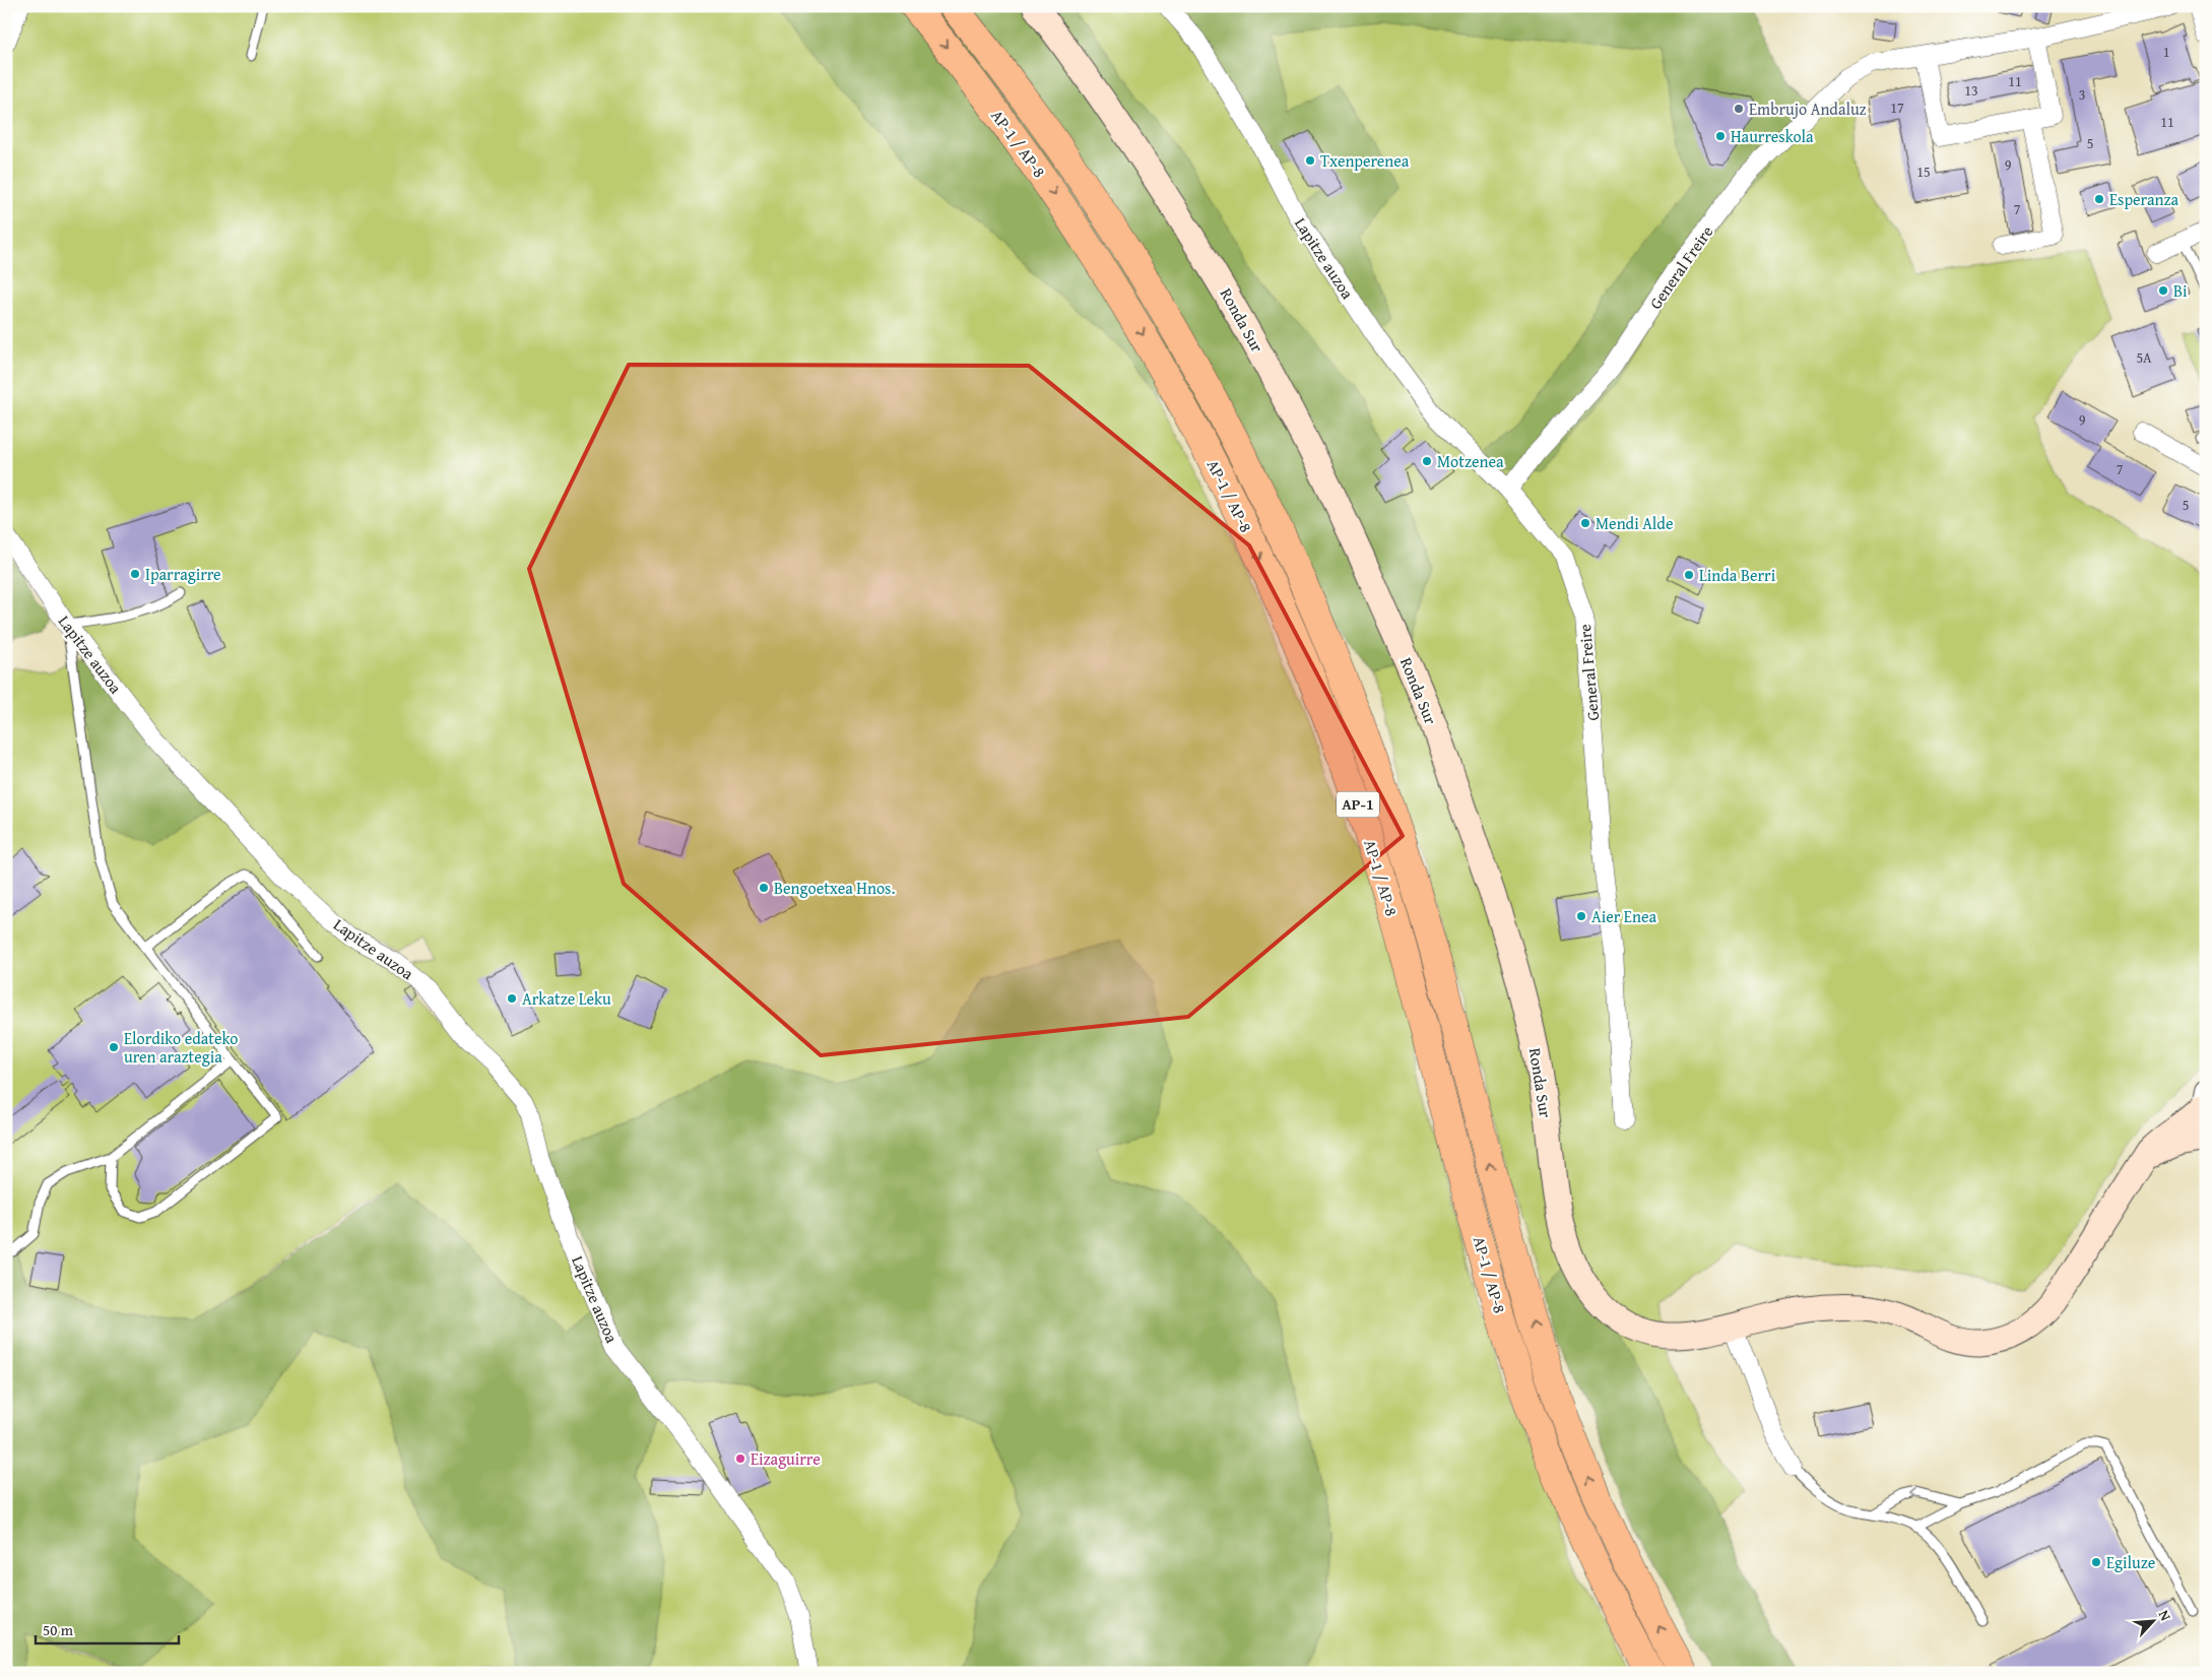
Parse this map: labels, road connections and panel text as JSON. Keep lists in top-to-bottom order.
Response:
{
  "streets": {
    "highway": ["AP-1 / AP-8", "AP-1"],
    "main road": ["Ronda Sur"],
    "street": ["Lapitze auzoa", "General Freire"]
  },
  "crossings": [
    ["Lapitze auzoa", "General Freire"]
  ],
  "places": [
    "Embrujo Andaluz",
    "Haurreskola",
    "Txenperenea",
    "Esperanza",
    "Bi",
    "Motzenea",
    "Mendi Alde",
    "Iparragirre",
    "Linda Berri",
    "Bengoetxea Hnos.",
    "Aier Enea",
    "Arkatze Leku",
    "Elordiko edateko uren araztegia",
    "Eizaguirre",
    "Egiluze"
  ],
  "house_numbers": [
    "1",
    "11",
    "13",
    "3",
    "17",
    "11",
    "5",
    "9",
    "15",
    "7",
    "5A",
    "9",
    "7",
    "5"
  ],
  "scale_bar": "50 m",
  "north": "top right"
}
